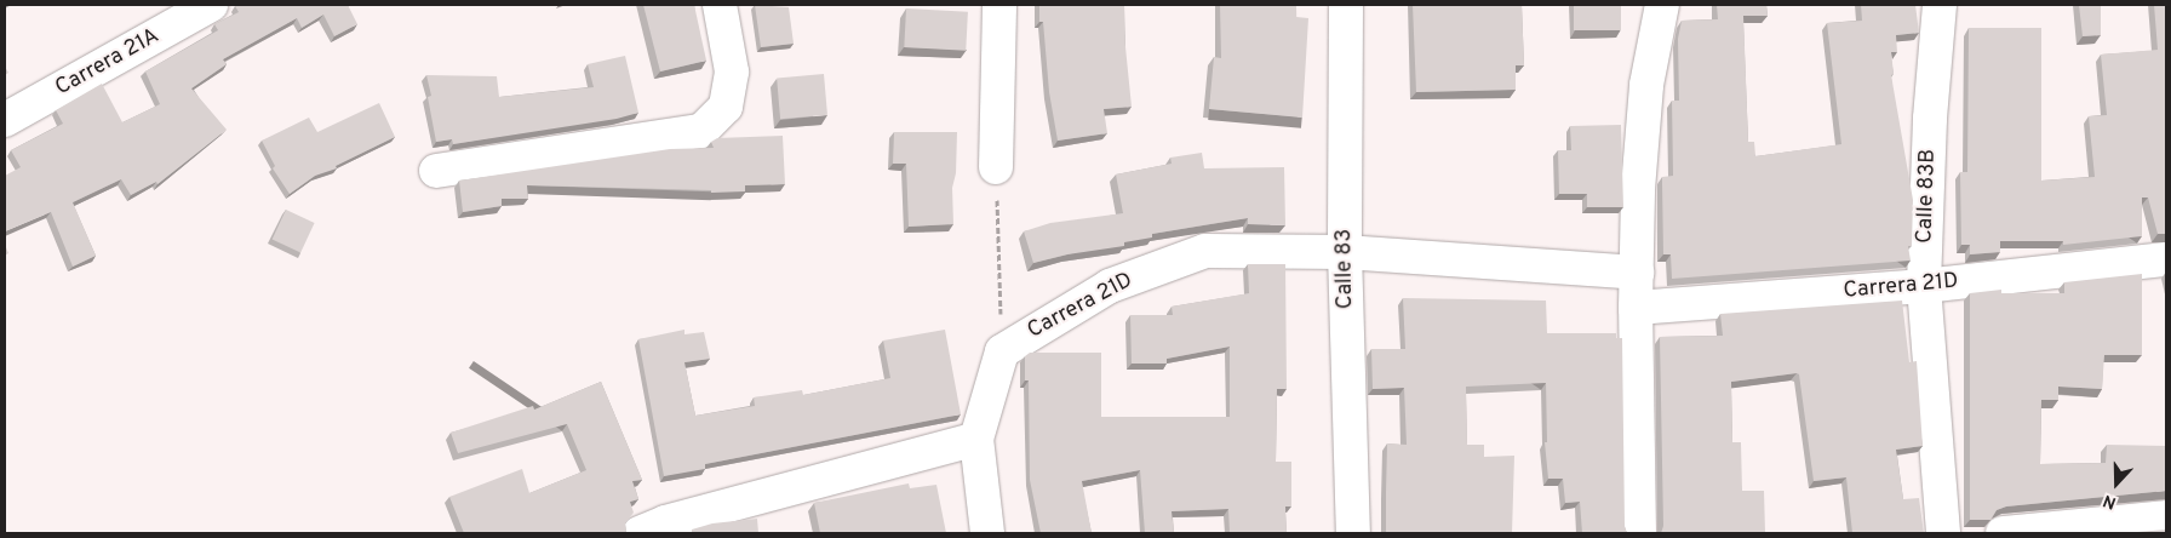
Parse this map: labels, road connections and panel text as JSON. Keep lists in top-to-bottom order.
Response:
{
  "streets": {
    "street": [
      "Carrera 21A",
      "Calle 83B",
      "Calle 83",
      "Carrera 21D"
    ]
  },
  "crossings": [
    ["Calle 83B", "Carrera 21D"],
    ["Calle 83", "Carrera 21D"]
  ],
  "north": "bottom"
}
